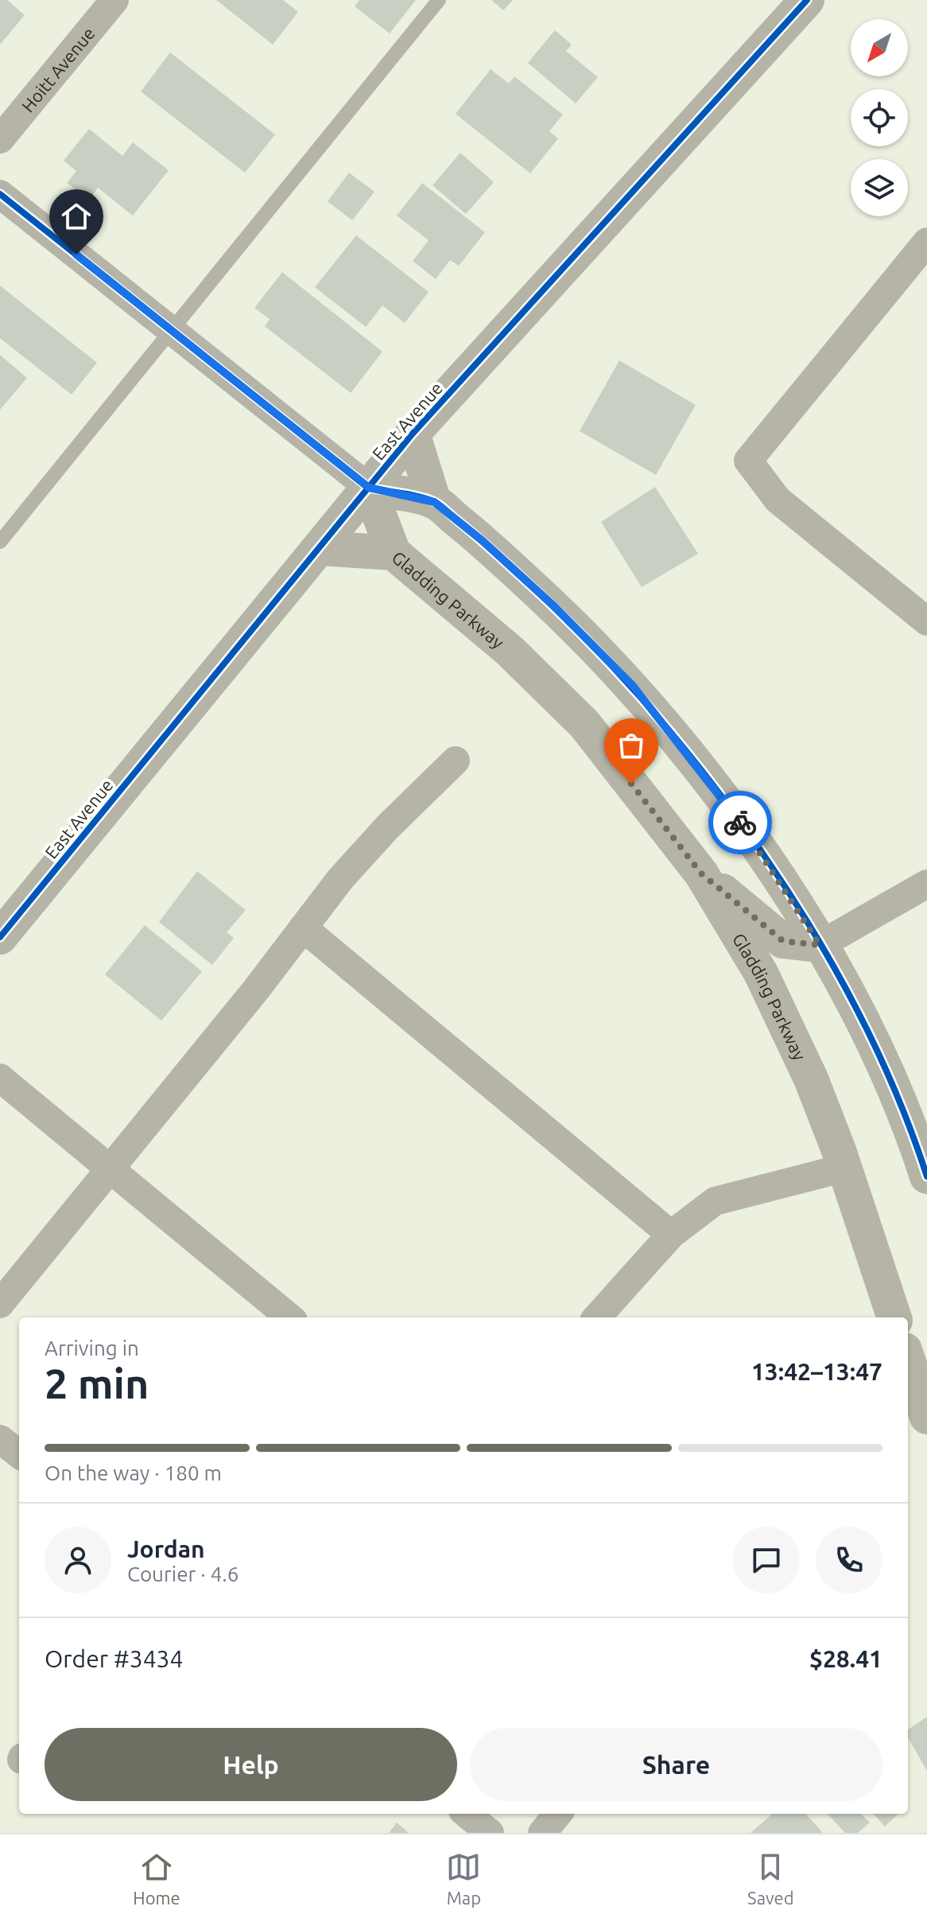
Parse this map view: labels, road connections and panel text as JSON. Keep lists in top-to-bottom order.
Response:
{
  "streets": {
    "street": ["Hoitt Avenue", "East Avenue", "Gladding Parkway"]
  },
  "crossings": [
    ["East Avenue", "Gladding Parkway"]
  ],
  "north": "bottom left",
  "page": {
    "heading": ["2 min", "Arriving in", "13:42–13:47"],
    "panel": [
      "Jordan",
      "Courier · 4.6",
      "Order #3434",
      "$28.41"
    ],
    "bar": "On the way · 180 m",
    "buttons": ["Help", "Share"],
    "tabs": ["Home", "Map", "Saved"]
  }
}
